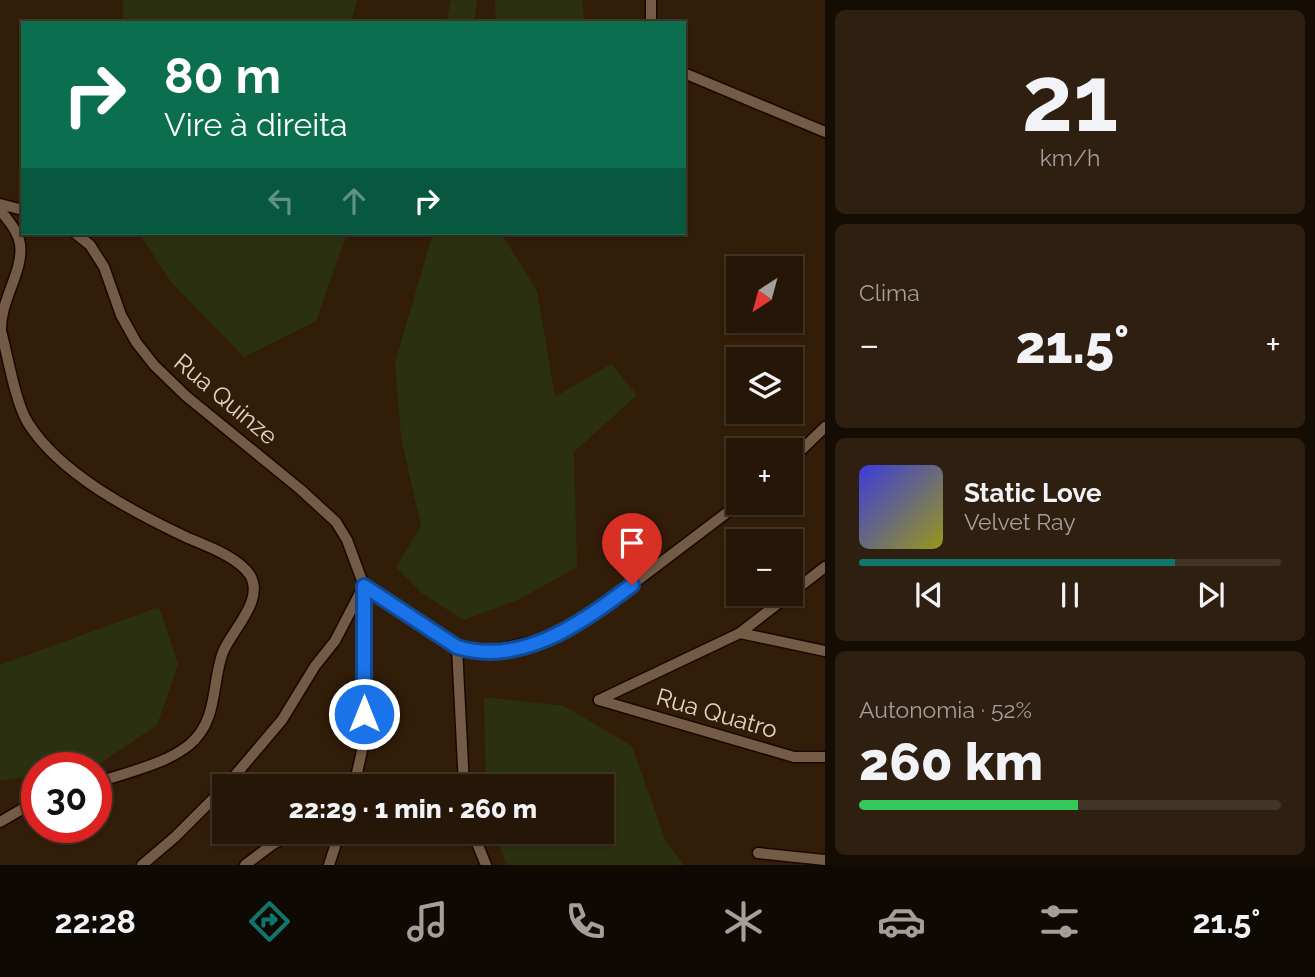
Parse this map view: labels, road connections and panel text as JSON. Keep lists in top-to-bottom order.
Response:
{
  "streets": {
    "street": ["Rua Quinze", "Rua Quatro"]
  },
  "north": "bottom left",
  "page": {
    "tile": [
      ["21", "km/h"],
      "Clima",
      ["Autonomia · 52%", "260 km"]
    ],
    "turn": ["80 m", "Vire à direita"],
    "map_buttons": ["+", "−"],
    "heat": ["−", "21.5°", "+"],
    "song": ["Static Love", "Velvet Ray"],
    "limit": "30",
    "trip": "22:29 · 1 min · 260 m",
    "tabs": ["22:28", "21.5°"]
  }
}
